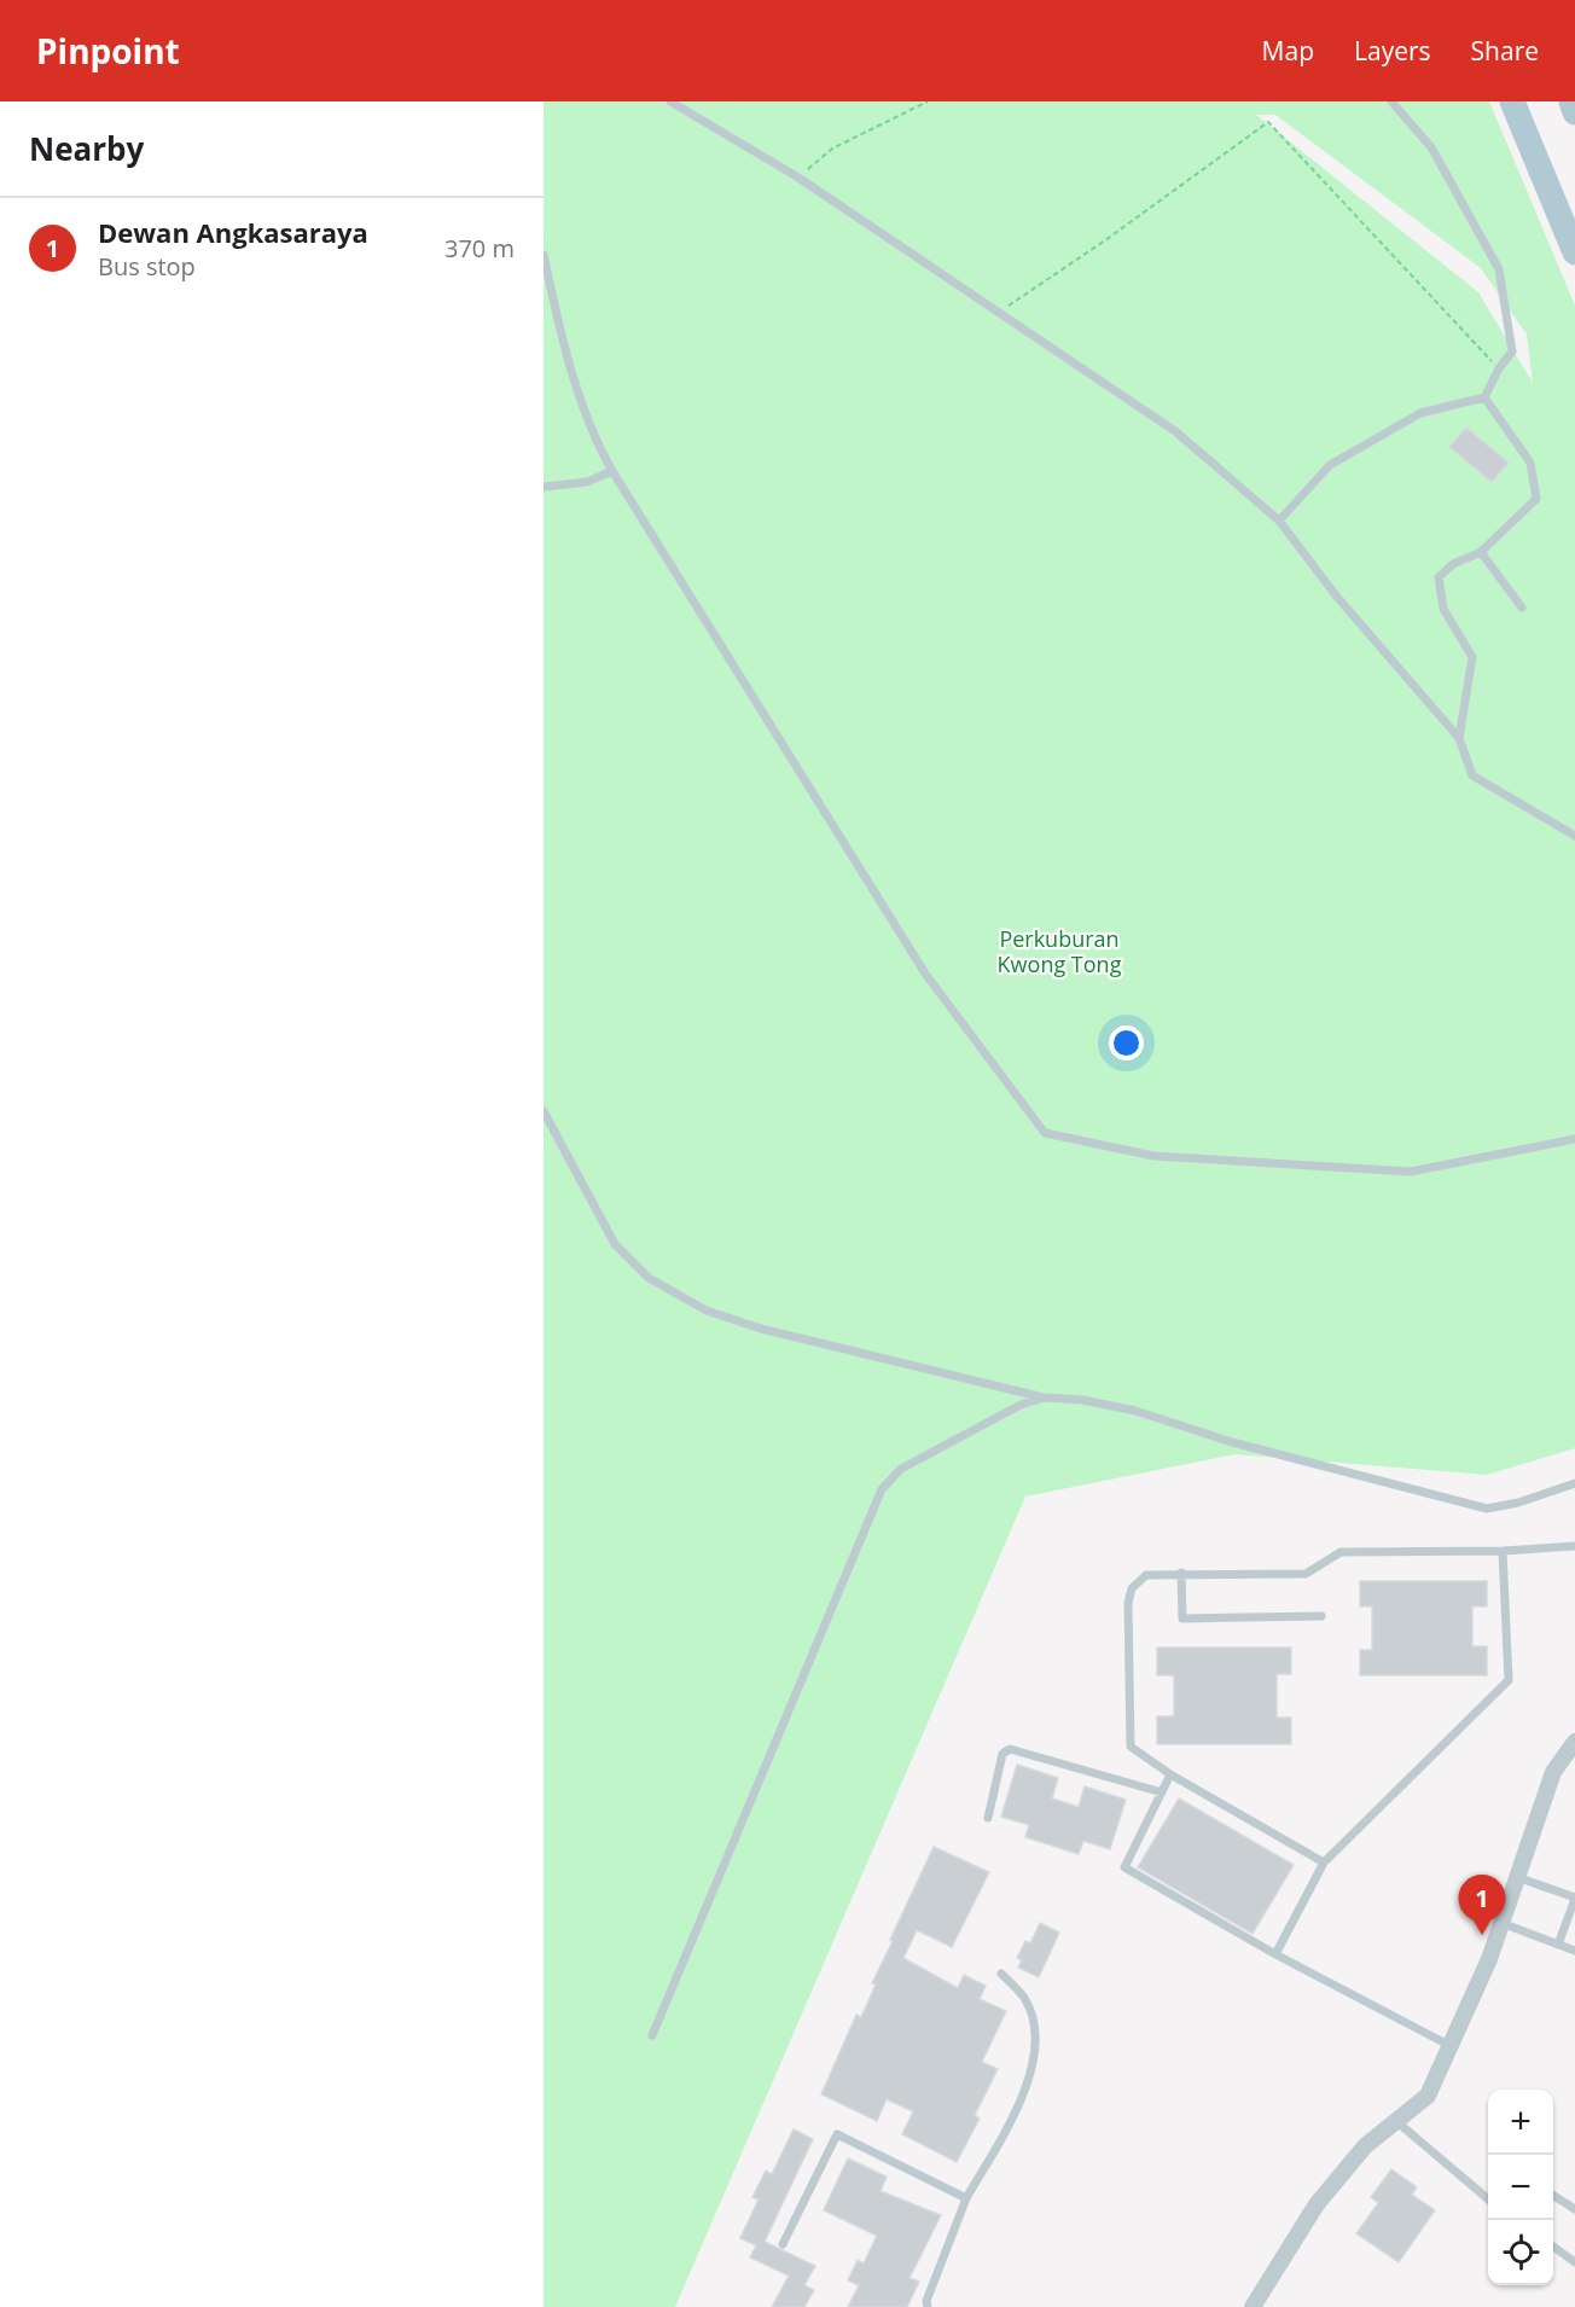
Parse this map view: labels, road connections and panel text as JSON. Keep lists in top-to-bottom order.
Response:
{
  "parks": ["Perkuburan Kwong Tong"],
  "page": {
    "header": "Pinpoint",
    "nav": ["Map", "Layers", "Share"],
    "heading": "Nearby",
    "list": [
      {
        "mark": "1",
        "name": "Dewan Angkasaraya",
        "note": "Bus stop",
        "value": "370 m"
      }
    ],
    "pins": "1",
    "map_buttons": ["+", "−"]
  }
}
